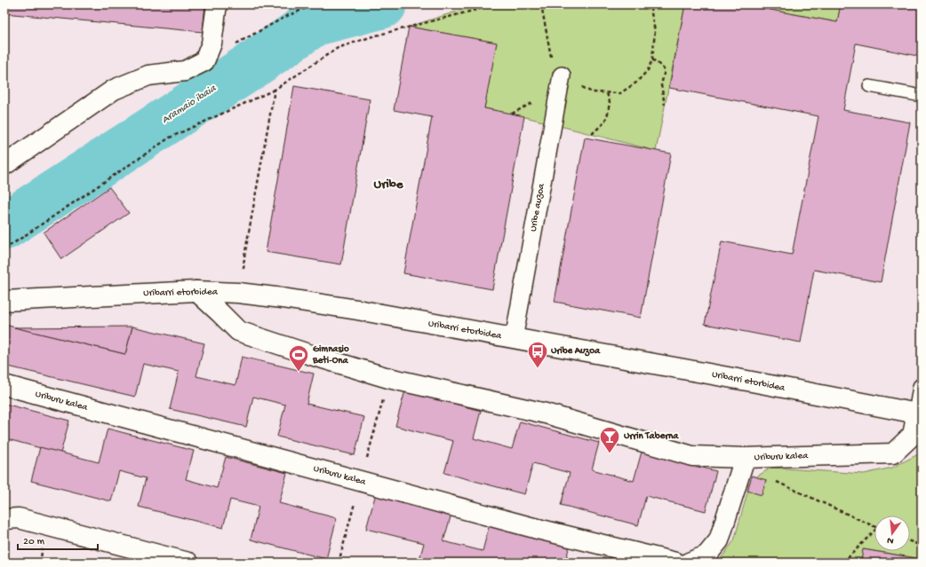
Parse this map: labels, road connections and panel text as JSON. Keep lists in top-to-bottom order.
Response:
{
  "streets": {
    "street": ["Uribe auzoa", "Uribarri etorbidea", "Uriburu kalea"]
  },
  "crossings": [
    ["Uribe auzoa", "Uribarri etorbidea"],
    ["Uribarri etorbidea", "Uriburu kalea"]
  ],
  "districts": ["Uribe"],
  "water": ["Aramaio ibaia"],
  "places": {
    "bus stop": ["Uribe Auzoa"],
    "sports": ["Gimnasio Beti-Ona"],
    "bar": ["Urrin Taberna"]
  },
  "scale_bar": "20 m",
  "north": "bottom"
}
